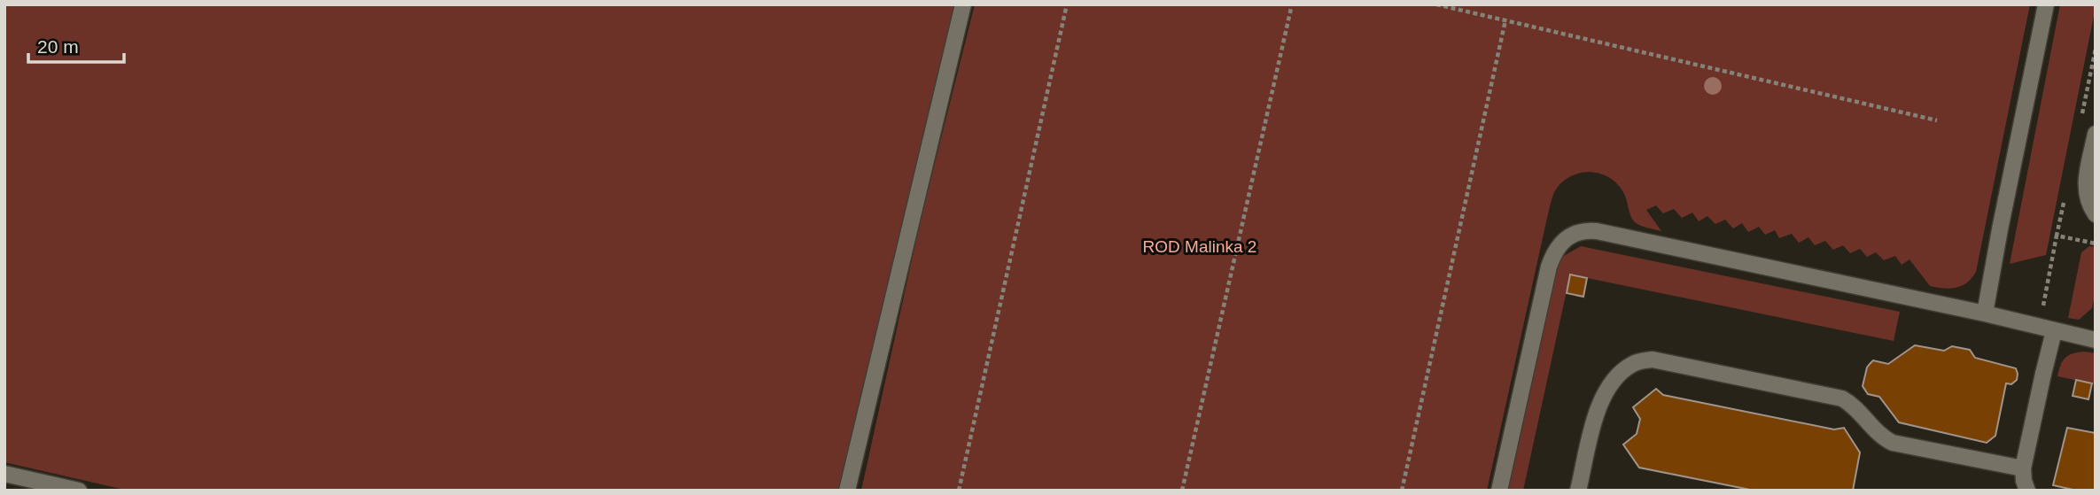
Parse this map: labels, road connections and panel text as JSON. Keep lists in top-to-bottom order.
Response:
{
  "parks": ["ROD Malinka 2"],
  "scale_bar": "20 m"
}
